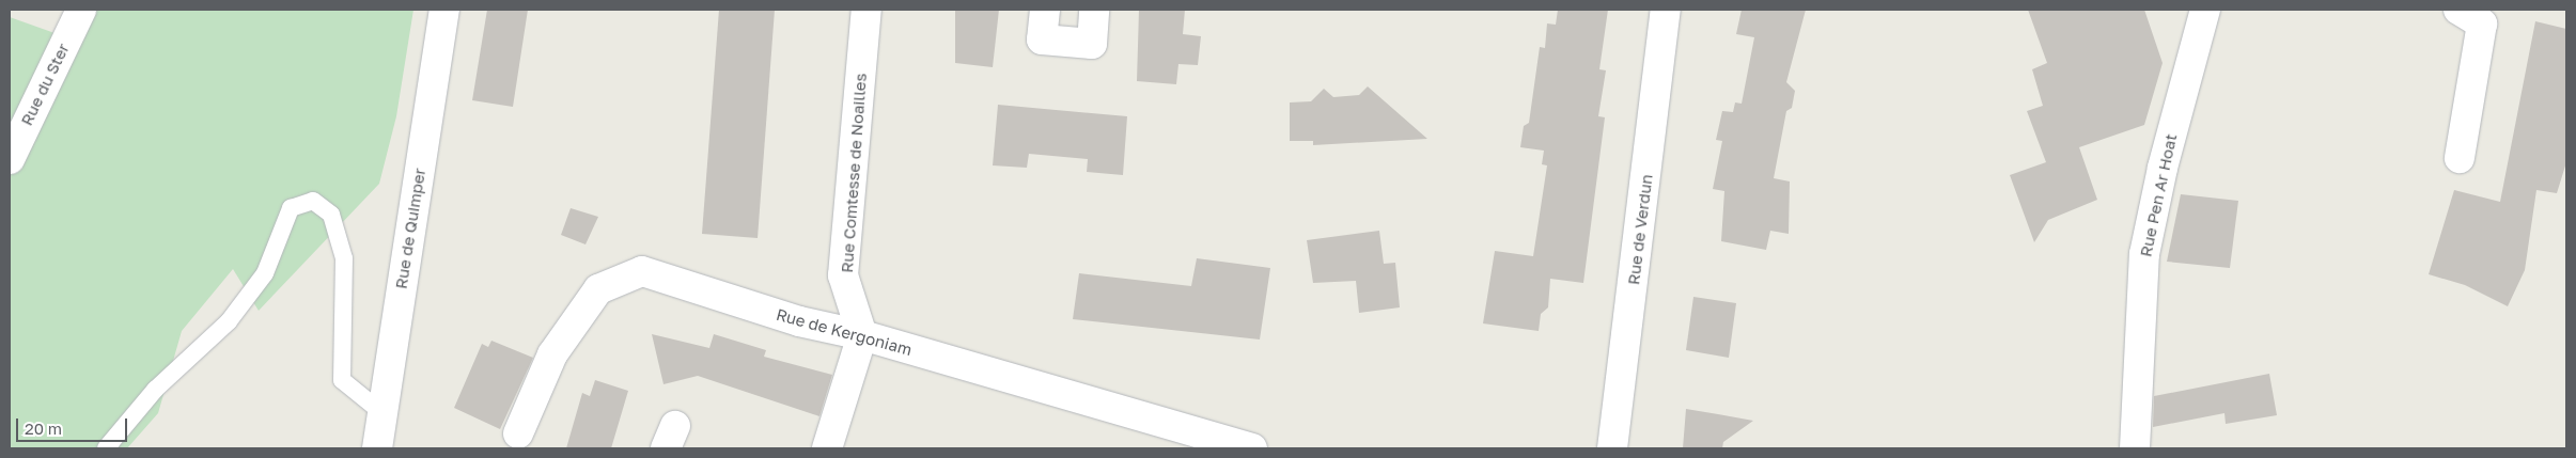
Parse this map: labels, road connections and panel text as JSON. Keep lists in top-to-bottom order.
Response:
{
  "streets": {
    "street": [
      "Rue du Ster",
      "Rue Comtesse de Noailles",
      "Rue Pen Ar Hoat",
      "Rue de Quimper",
      "Rue de Verdun",
      "Rue de Kergoniam"
    ]
  },
  "crossings": [
    ["Rue Comtesse de Noailles", "Rue de Kergoniam"]
  ],
  "scale_bar": "20 m"
}
